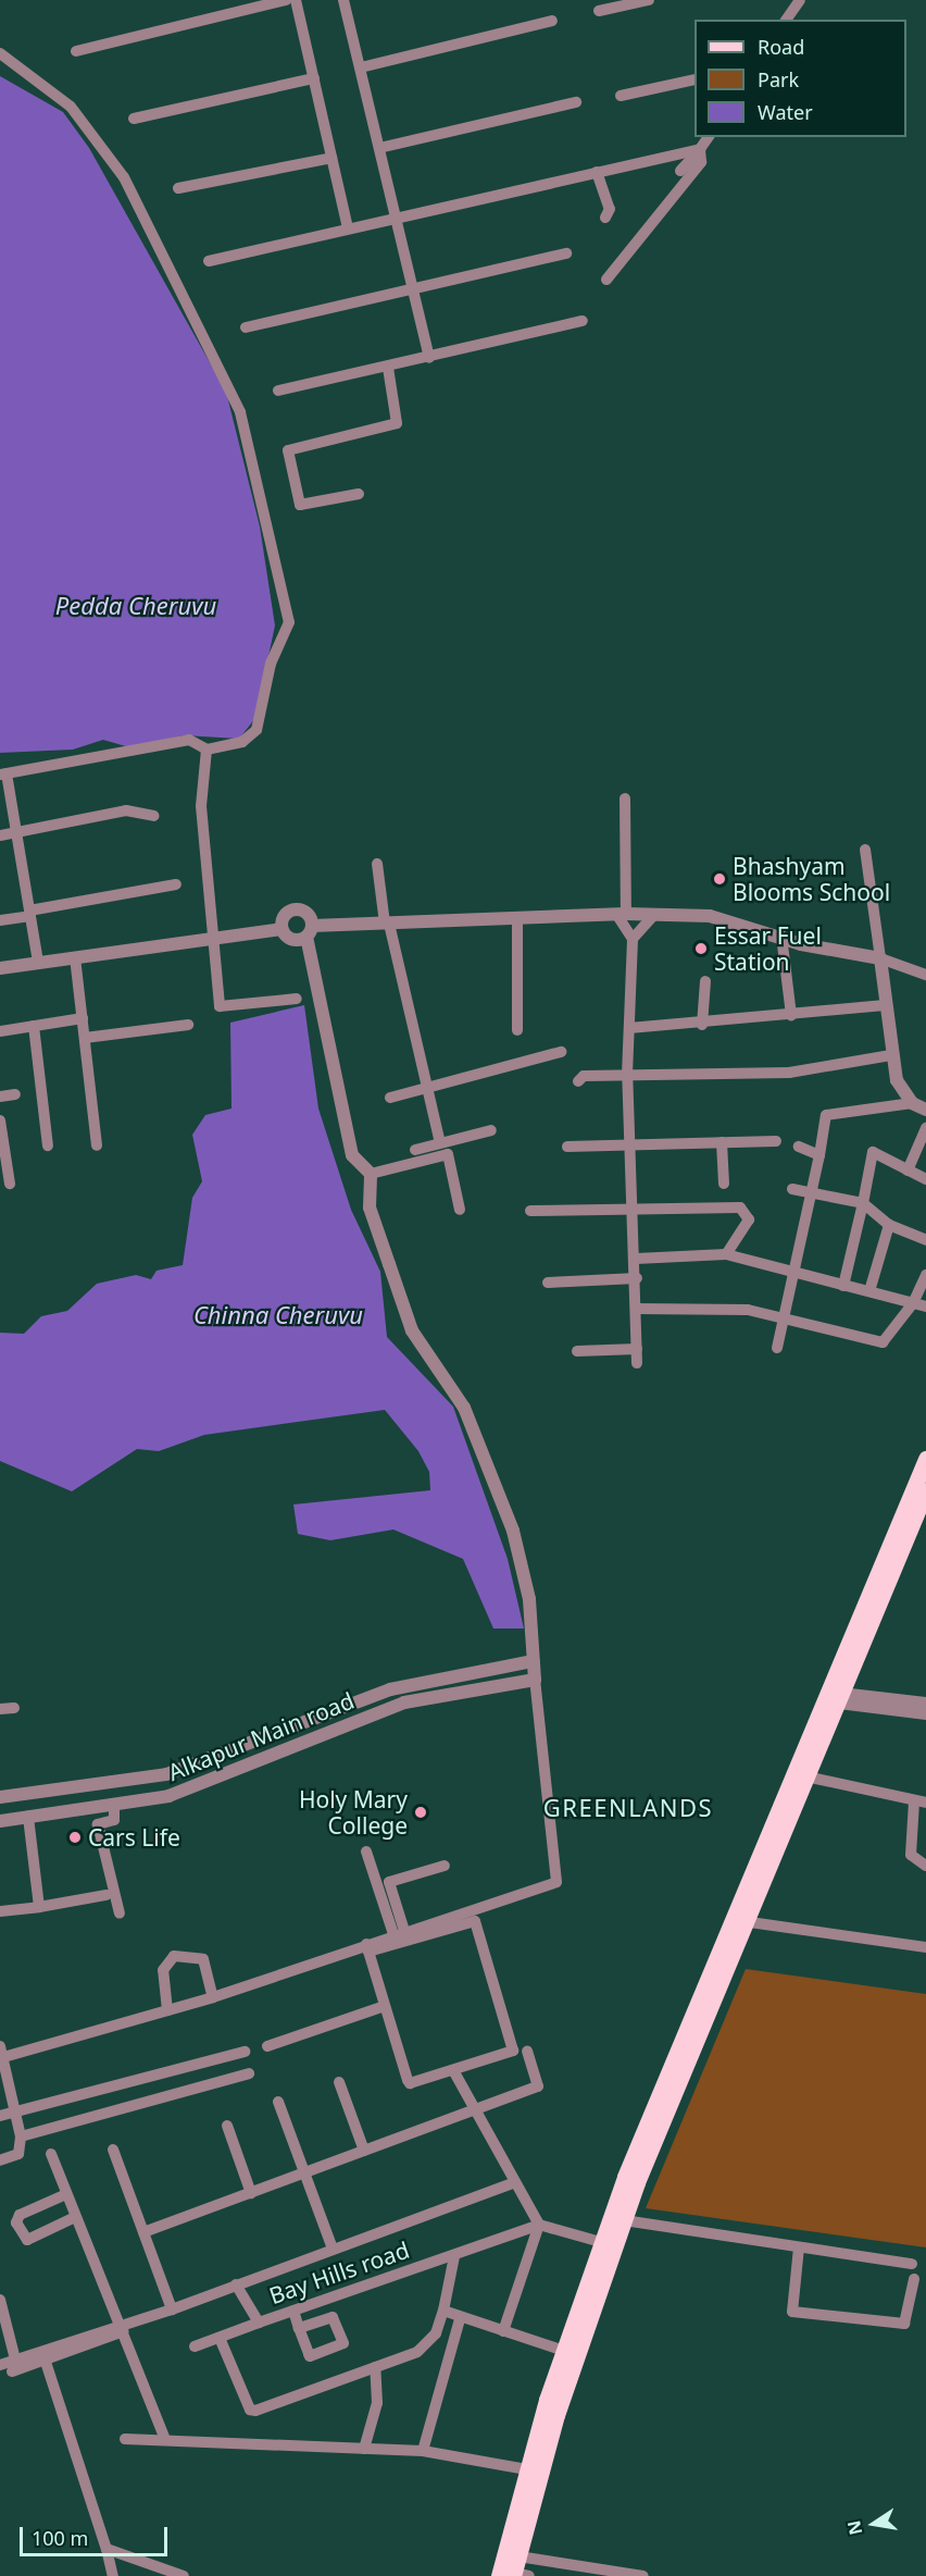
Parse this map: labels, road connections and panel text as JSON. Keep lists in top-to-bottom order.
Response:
{
  "streets": {
    "street": ["Alkapur Main road", "Bay Hills road"]
  },
  "districts": ["GREENLANDS"],
  "water": ["Pedda Cheruvu", "Chinna Cheruvu"],
  "places": [
    "Bhashyam Blooms School",
    "Essar Fuel Station",
    "Holy Mary College",
    "Cars Life"
  ],
  "legend": ["Road", "Park", "Water"],
  "scale_bar": "100 m",
  "north": "left"
}
